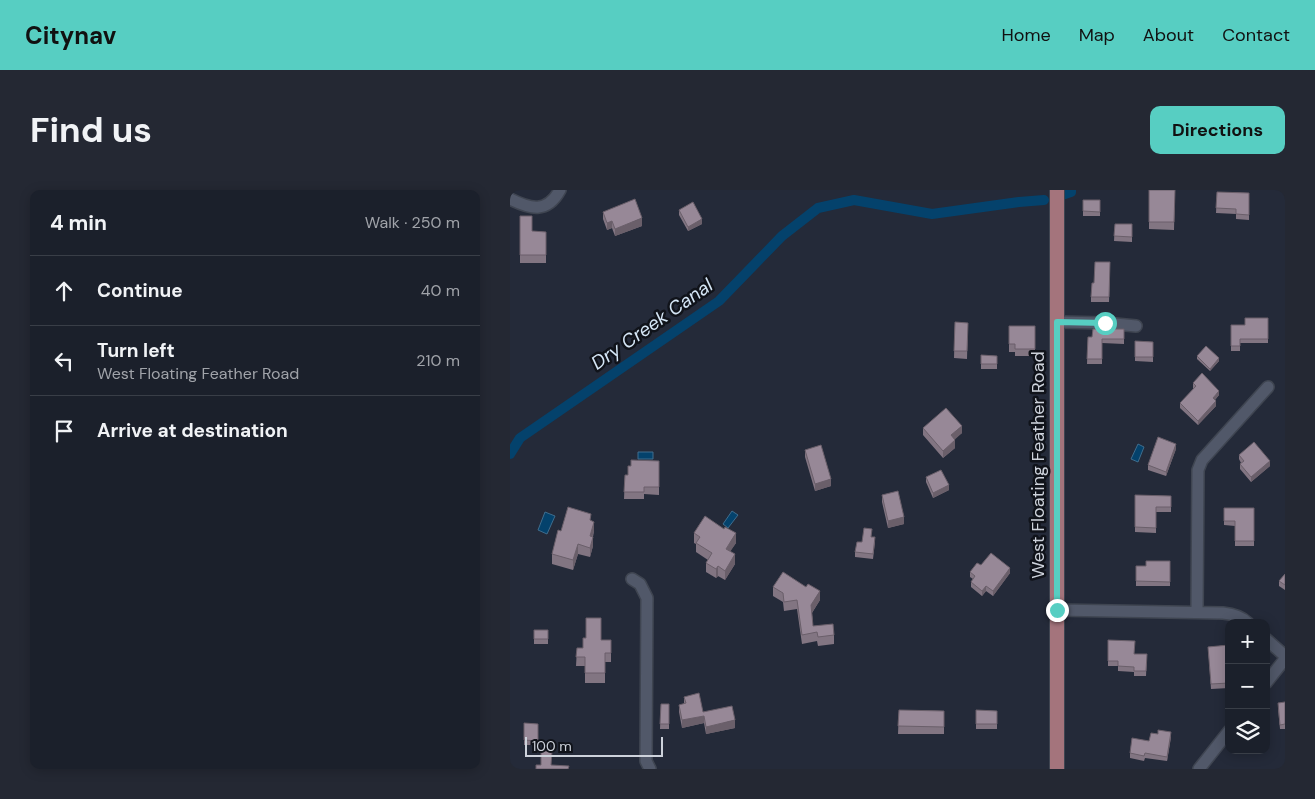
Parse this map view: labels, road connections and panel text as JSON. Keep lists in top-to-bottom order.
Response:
{
  "streets": {
    "main road": ["West Floating Feather Road"]
  },
  "water": ["Dry Creek Canal"],
  "scale_bar": "100 m",
  "page": {
    "header": "Citynav",
    "nav": [
      "Home",
      "Map",
      "About",
      "Contact"
    ],
    "buttons": "Directions",
    "title": "Find us",
    "heading": ["4 min", "Walk · 250 m"],
    "list": [
      ["Continue", "40 m"],
      ["Turn left", "West Floating Feather Road", "210 m"],
      "Arrive at destination"
    ],
    "map_buttons": ["+", "−"],
    "scale": "100 m"
  }
}
